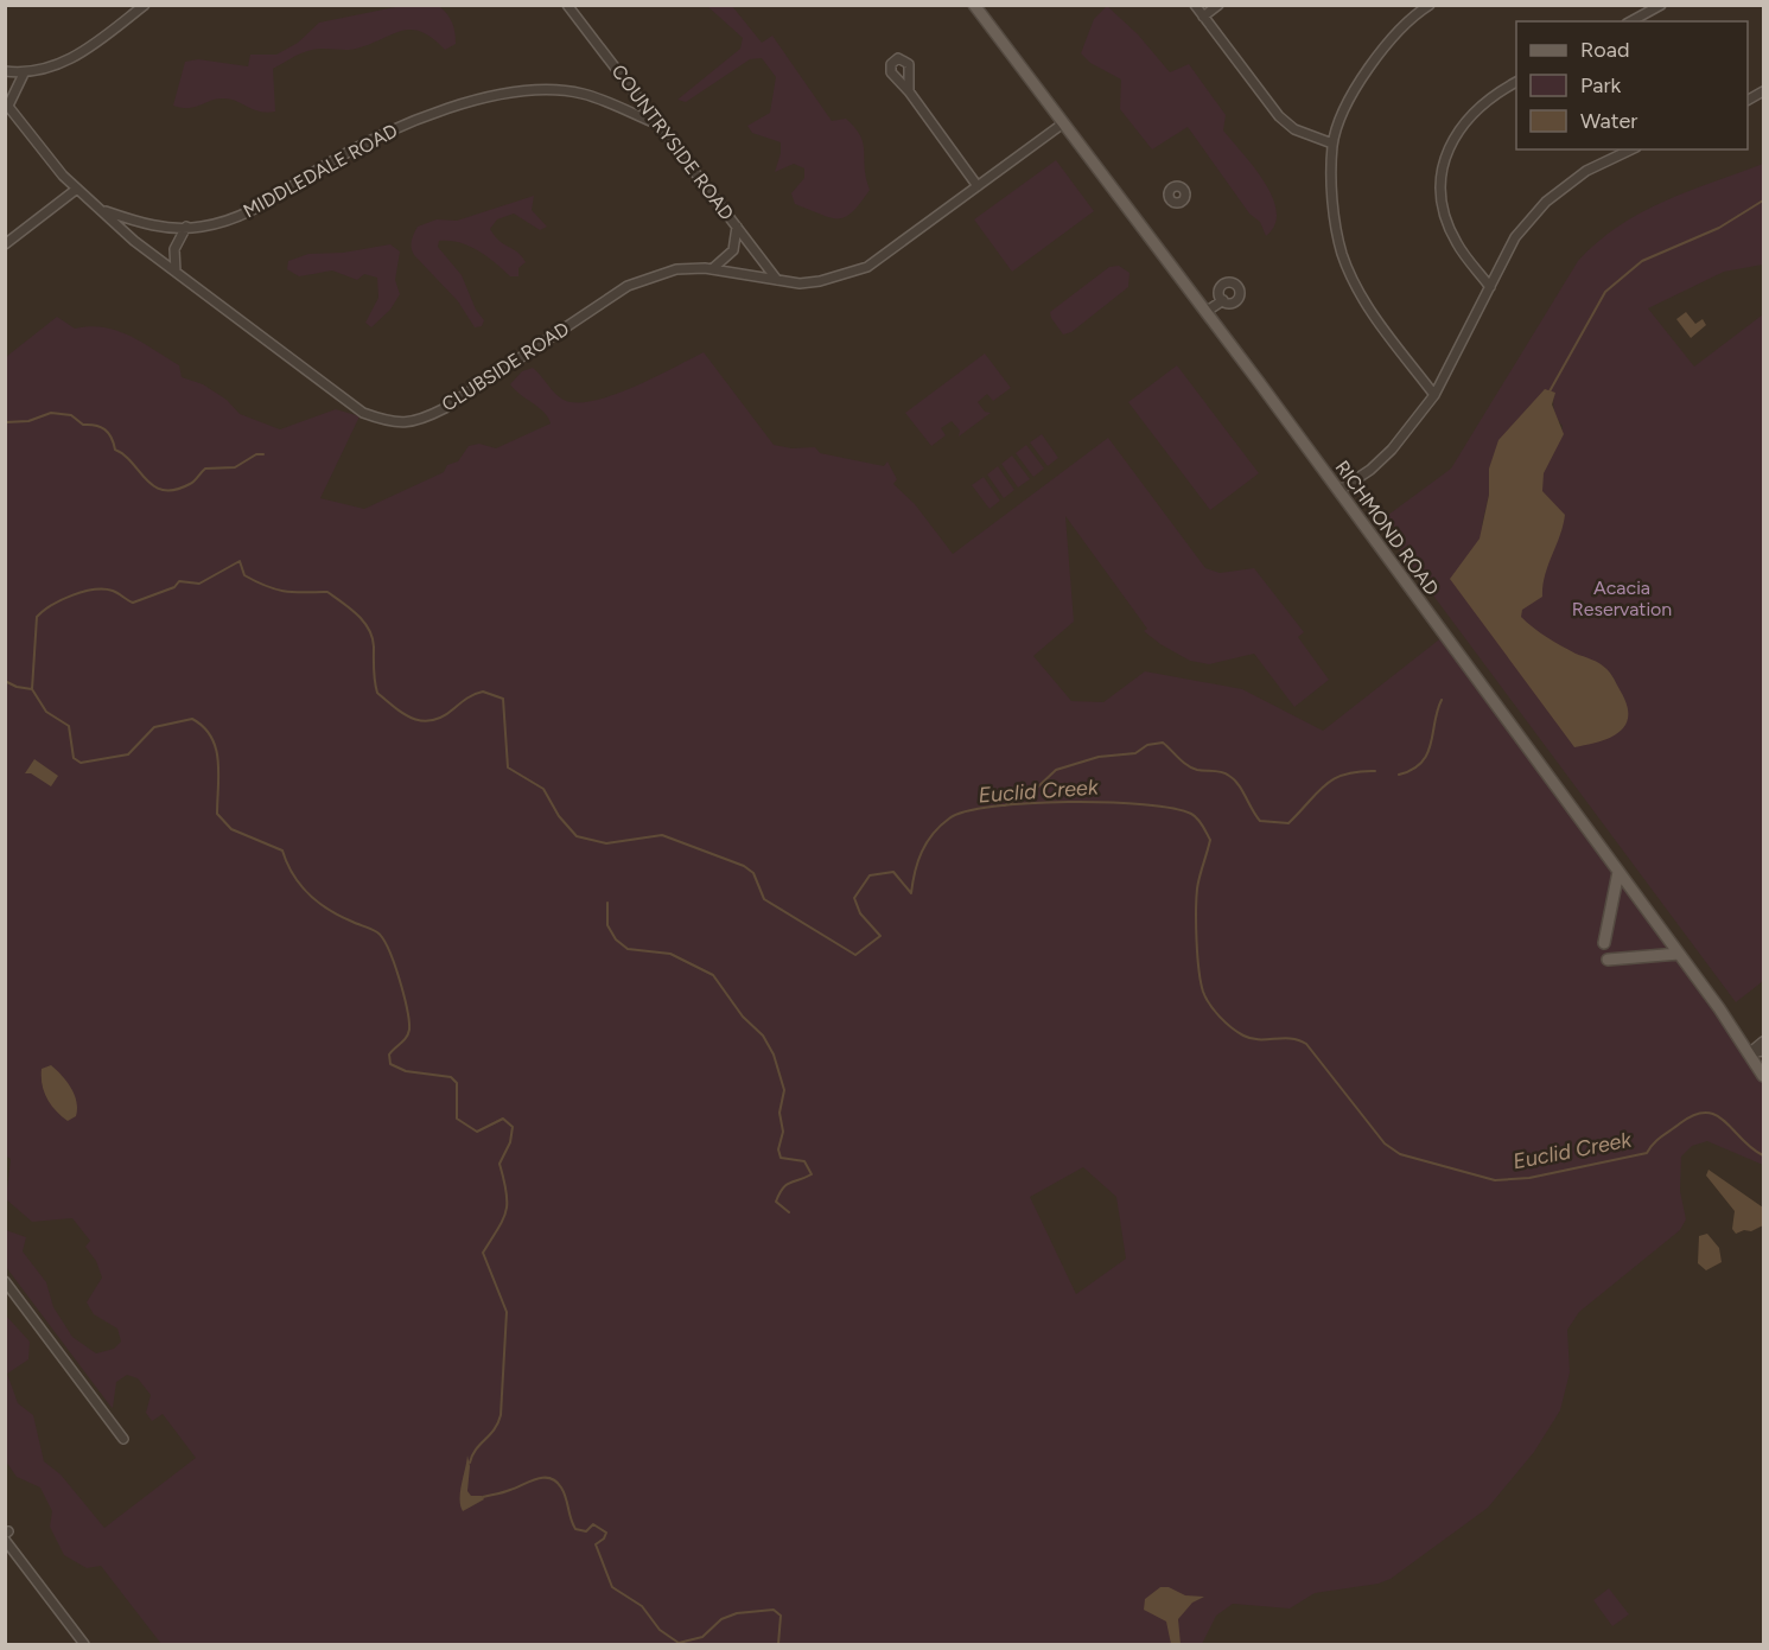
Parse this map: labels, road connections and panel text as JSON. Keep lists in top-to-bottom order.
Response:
{
  "streets": {
    "main road": ["RICHMOND ROAD"],
    "street": ["COUNTRYSIDE ROAD", "MIDDLEDALE ROAD", "CLUBSIDE ROAD"]
  },
  "crossings": [
    ["COUNTRYSIDE ROAD", "MIDDLEDALE ROAD"],
    ["COUNTRYSIDE ROAD", "CLUBSIDE ROAD"],
    ["MIDDLEDALE ROAD", "CLUBSIDE ROAD"],
    ["CLUBSIDE ROAD", "RICHMOND ROAD"]
  ],
  "water": ["Euclid Creek"],
  "parks": ["Acacia Reservation"],
  "legend": ["Road", "Park", "Water"]
}
